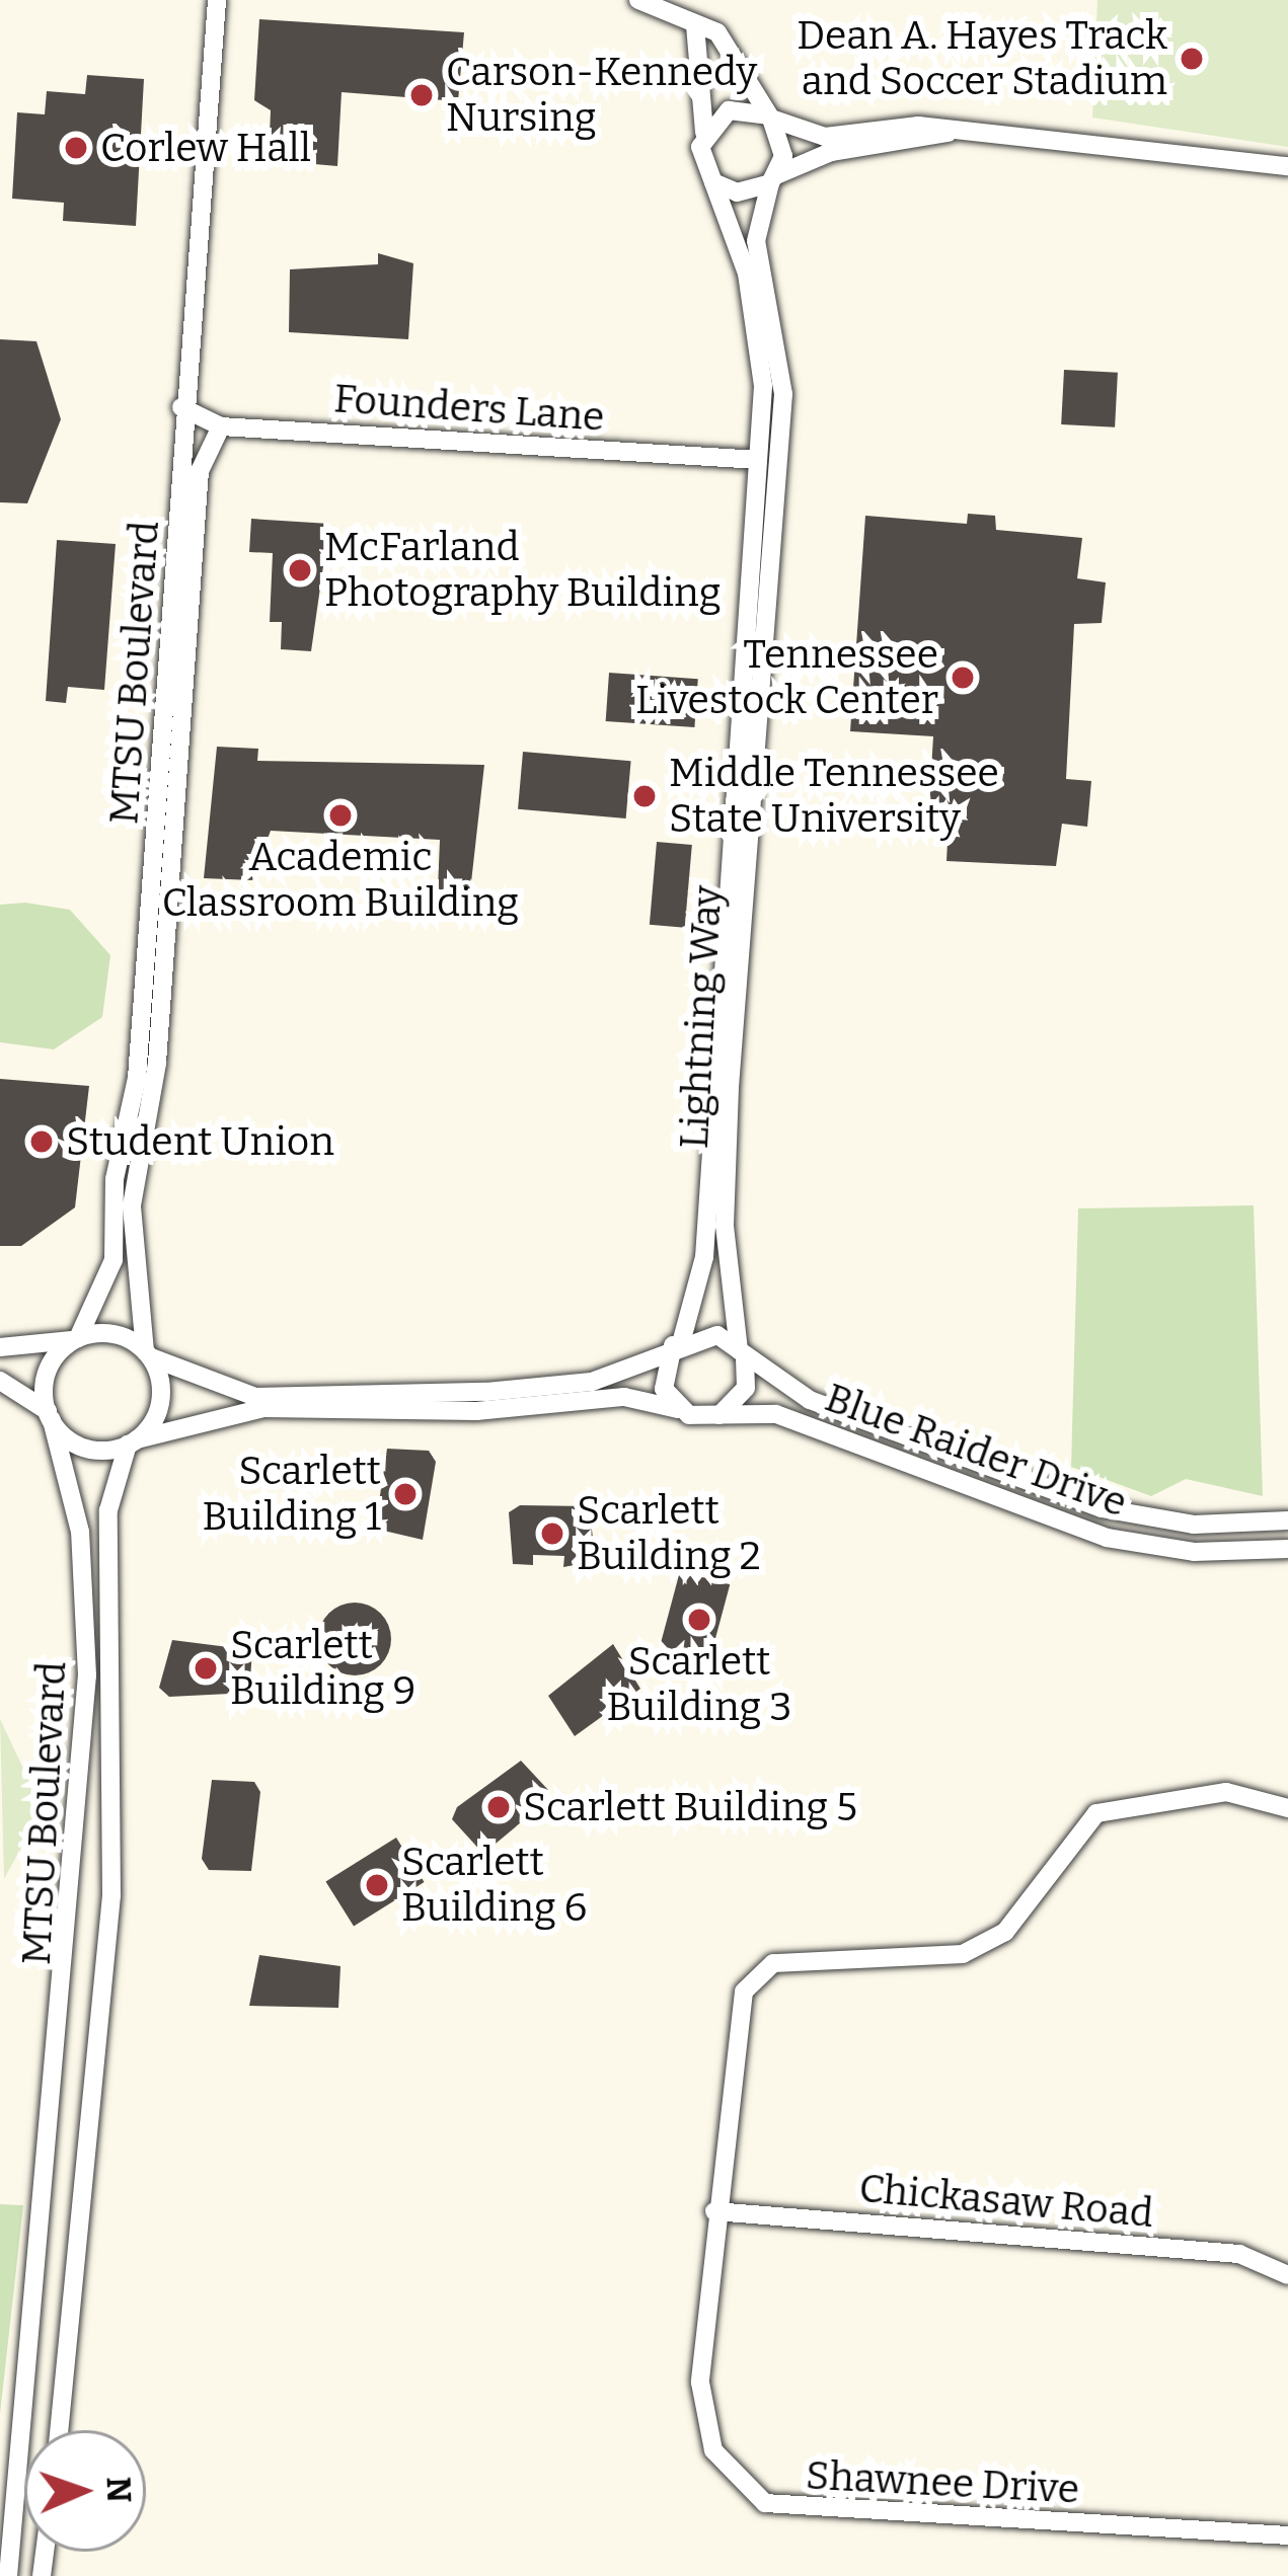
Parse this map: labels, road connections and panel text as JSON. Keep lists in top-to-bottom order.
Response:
{
  "streets": {
    "street": [
      "Founders Lane",
      "MTSU Boulevard",
      "Lightning Way",
      "Blue Raider Drive",
      "Chickasaw Road",
      "Shawnee Drive"
    ]
  },
  "crossings": [
    ["Founders Lane", "MTSU Boulevard"],
    ["Founders Lane", "Lightning Way"],
    ["Lightning Way", "Blue Raider Drive"],
    ["Chickasaw Road", "Shawnee Drive"]
  ],
  "places": [
    "Dean A. Hayes Track and Soccer Stadium",
    "Carson-Kennedy Nursing",
    "Corlew Hall",
    "McFarland Photography Building",
    "Tennessee Livestock Center",
    "Middle Tennessee State University",
    "Academic Classroom Building",
    "Student Union",
    "Scarlett Building 1",
    "Scarlett Building 2",
    "Scarlett Building 3",
    "Scarlett Building 9",
    "Scarlett Building 5",
    "Scarlett Building 6"
  ],
  "north": "right"
}
